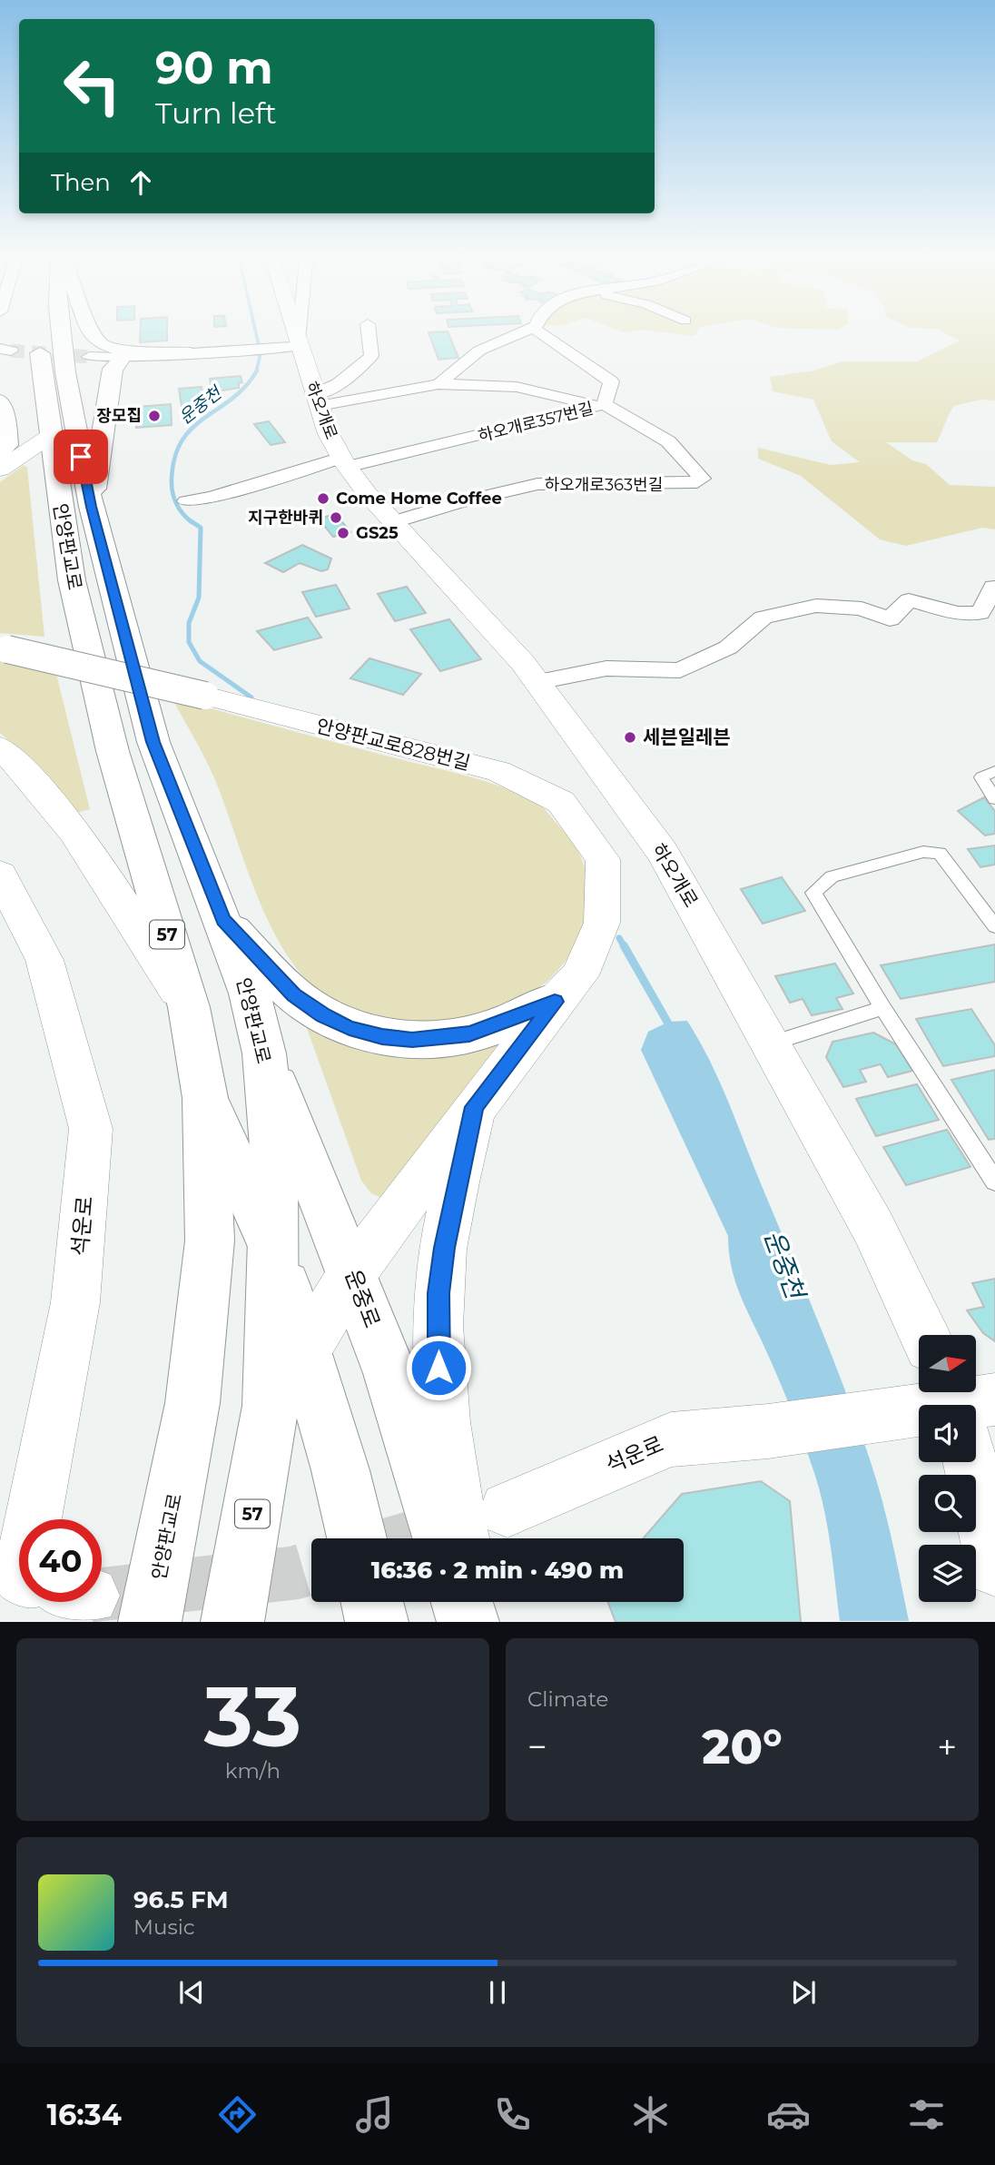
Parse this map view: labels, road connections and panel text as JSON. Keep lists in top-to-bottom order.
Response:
{
  "streets": {
    "main road": ["안양판교로", "57", "운중로"],
    "street": [
      "하오개로",
      "하오개로357번길",
      "하오개로363번길",
      "안양판교로828번길",
      "석운로"
    ]
  },
  "crossings": [
    ["하오개로", "하오개로357번길"],
    ["하오개로", "하오개로363번길"],
    ["하오개로357번길", "하오개로363번길"],
    ["안양판교로", "안양판교로828번길"],
    ["안양판교로", "운중로"],
    ["안양판교로828번길", "운중로"]
  ],
  "water": ["운중천"],
  "places": [
    "장모집",
    "Come Home Coffee",
    "지구한바퀴",
    "GS25",
    "세븐일레븐"
  ],
  "north": "right",
  "page": {
    "turn": ["90 m", "Turn left"],
    "then": "Then",
    "limit": "40",
    "trip": "16:36 · 2 min · 490 m",
    "tile": [
      ["33", "km/h"],
      "Climate"
    ],
    "heat": ["−", "20°", "+"],
    "song": ["96.5 FM", "Music"],
    "tabs": "16:34"
  }
}
